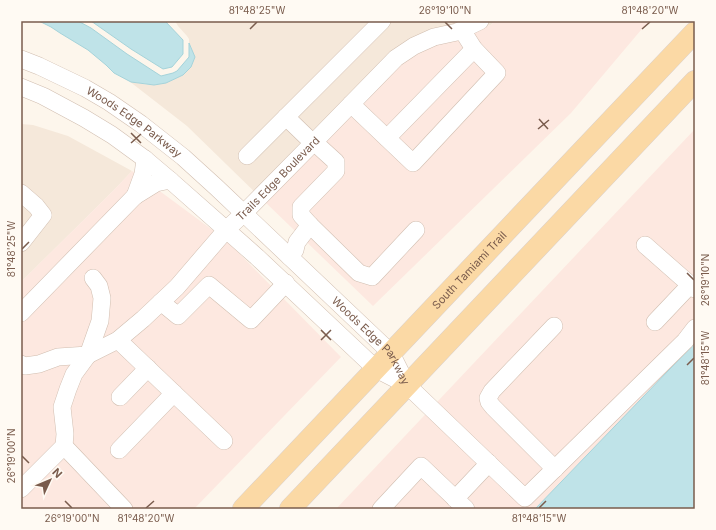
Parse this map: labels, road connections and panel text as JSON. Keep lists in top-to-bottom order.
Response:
{
  "streets": {
    "main road": ["South Tamiami Trail"],
    "street": ["Woods Edge Parkway", "Trails Edge Boulevard"]
  },
  "crossings": [
    ["Woods Edge Parkway", "Trails Edge Boulevard"],
    ["Woods Edge Parkway", "South Tamiami Trail"]
  ],
  "north": "top right",
  "coordinates": [
    "81°48'25\"W",
    "26°19'10\"N",
    "81°48'20\"W",
    "81°48'15\"W",
    "26°19'00\"N"
  ]
}
